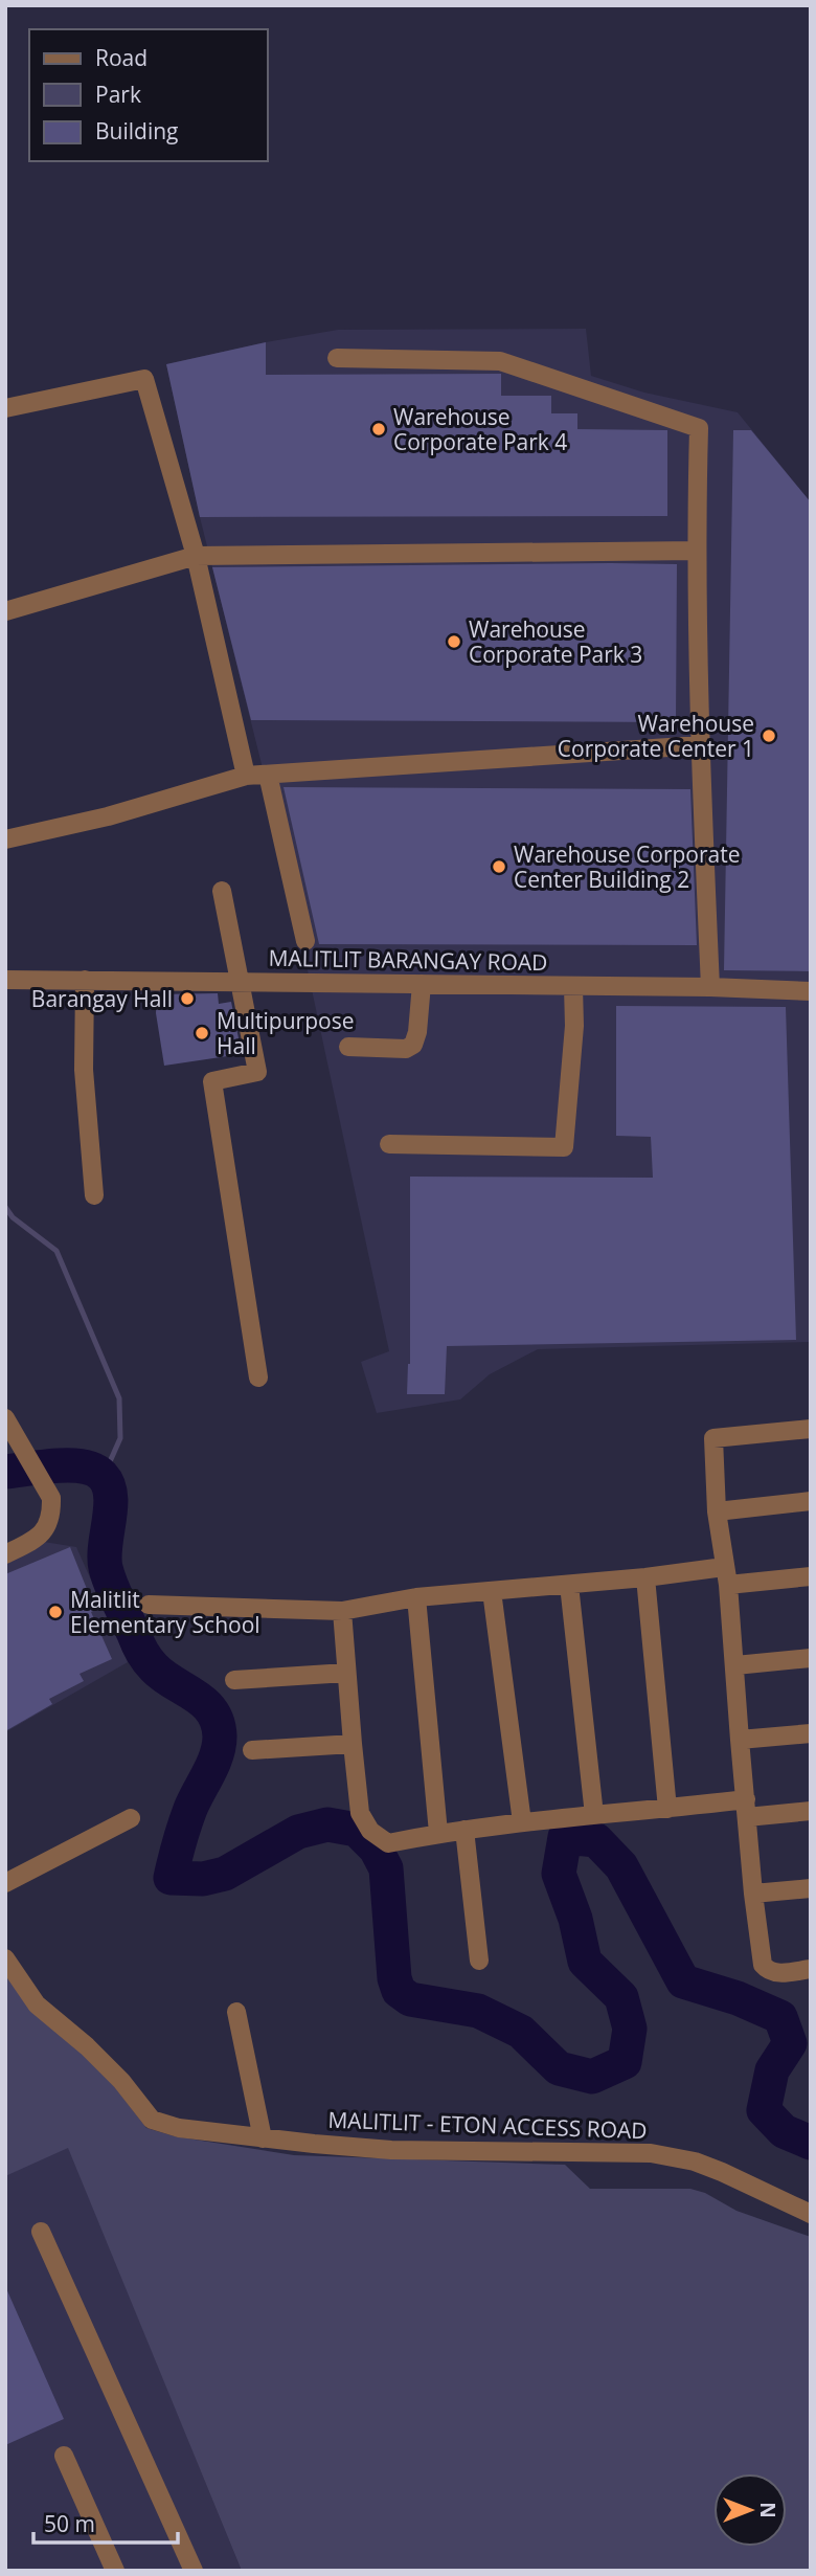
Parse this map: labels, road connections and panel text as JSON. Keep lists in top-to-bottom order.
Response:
{
  "streets": {
    "street": ["MALITLIT BARANGAY ROAD", "MALITLIT - ETON ACCESS ROAD"]
  },
  "places": [
    "Warehouse Corporate Park 4",
    "Warehouse Corporate Park 3",
    "Warehouse Corporate Center 1",
    "Warehouse Corporate Center Building 2",
    "Barangay Hall",
    "Multipurpose Hall",
    "Malitlit Elementary School"
  ],
  "legend": ["Road", "Park", "Building"],
  "scale_bar": "50 m",
  "north": "right"
}
